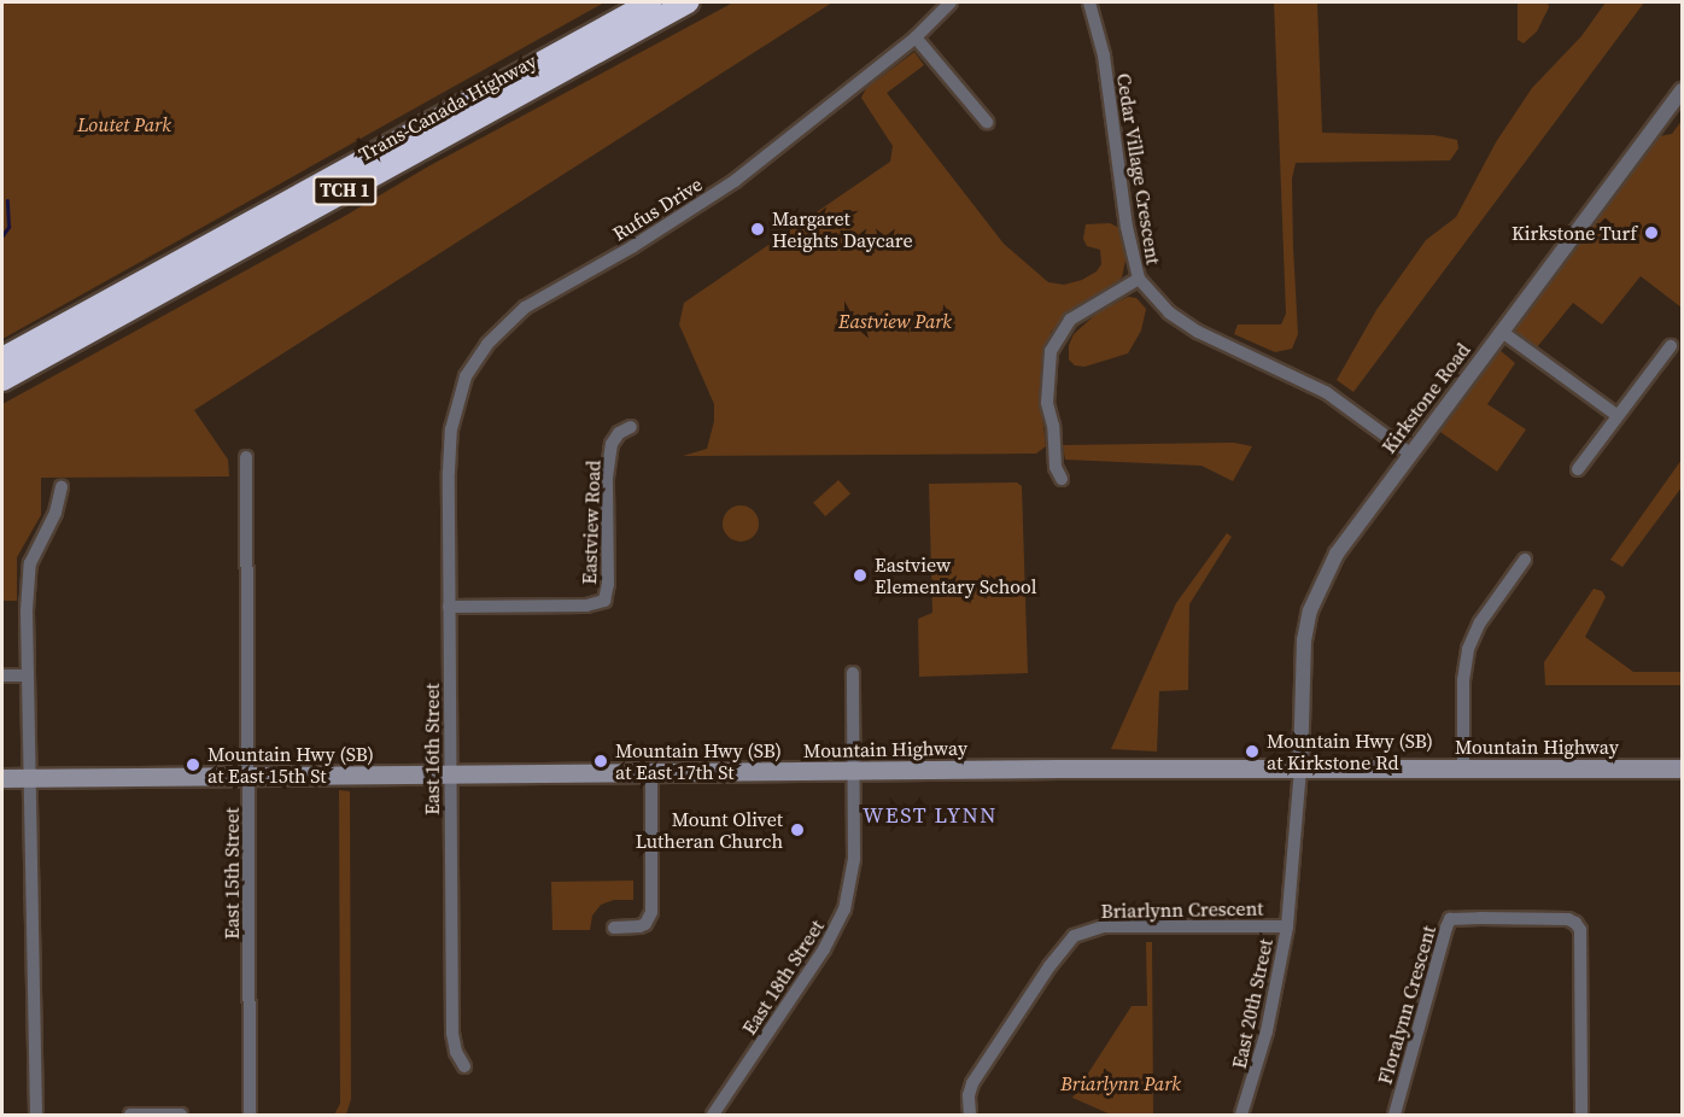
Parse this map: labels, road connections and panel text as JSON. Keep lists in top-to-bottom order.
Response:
{
  "streets": {
    "highway": ["Trans-Canada Highway", "TCH 1"],
    "main road": ["Mountain Highway"],
    "street": [
      "Cedar Village Crescent",
      "Rufus Drive",
      "Kirkstone Road",
      "Eastview Road",
      "East 16th Street",
      "East 15th Street",
      "Briarlynn Crescent",
      "East 18th Street",
      "East 20th Street",
      "Floralynn Crescent"
    ]
  },
  "crossings": [
    ["Cedar Village Crescent", "Kirkstone Road"],
    ["Rufus Drive", "East 16th Street"],
    ["Kirkstone Road", "Mountain Highway"],
    ["Kirkstone Road", "East 20th Street"],
    ["Eastview Road", "East 16th Street"],
    ["Mountain Highway", "East 16th Street"],
    ["Mountain Highway", "East 15th Street"],
    ["Mountain Highway", "East 18th Street"],
    ["Mountain Highway", "East 20th Street"],
    ["Briarlynn Crescent", "East 20th Street"]
  ],
  "districts": ["WEST LYNN"],
  "parks": ["Loutet Park", "Eastview Park", "Briarlynn Park"],
  "places": [
    "Margaret Heights Daycare",
    "Kirkstone Turf",
    "Eastview Elementary School",
    "Mountain Hwy (SB) at Kirkstone Rd",
    "Mountain Hwy (SB) at East 17th St",
    "Mountain Hwy (SB) at East 15th St",
    "Mount Olivet Lutheran Church"
  ]
}
